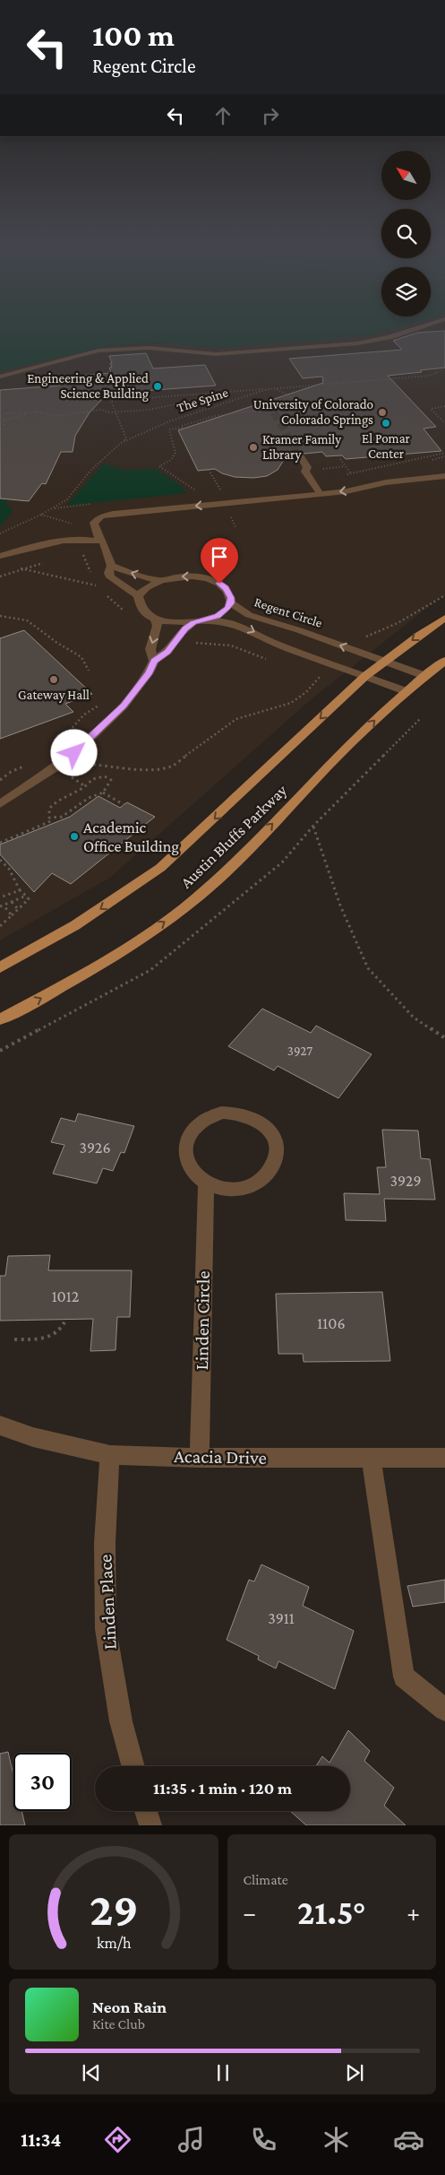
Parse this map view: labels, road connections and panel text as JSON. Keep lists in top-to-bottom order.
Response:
{
  "streets": {
    "main road": ["Austin Bluffs Parkway"],
    "street": [
      "Regent Circle",
      "Linden Circle",
      "Acacia Drive",
      "Linden Place"
    ],
    "path": ["The Spine"]
  },
  "crossings": [
    ["Regent Circle", "Austin Bluffs Parkway"],
    ["Linden Circle", "Acacia Drive"],
    ["Acacia Drive", "Linden Place"]
  ],
  "places": [
    "Engineering & Applied Science Building",
    "University of Colorado Colorado Springs",
    "El Pomar Center",
    "Kramer Family Library",
    "Gateway Hall",
    "Academic Office Building"
  ],
  "house_numbers": [
    "3927",
    "3926",
    "3929",
    "1012",
    "1106",
    "3911"
  ],
  "north": "top left",
  "page": {
    "turn": ["100 m", "Regent Circle"],
    "limit": "30",
    "trip": "11:35 · 1 min · 120 m",
    "tile": "Climate",
    "heat": ["−", "21.5°", "+"],
    "song": ["Neon Rain", "Kite Club"],
    "tabs": "11:34",
    "gauge": ["29", "km/h"]
  }
}
